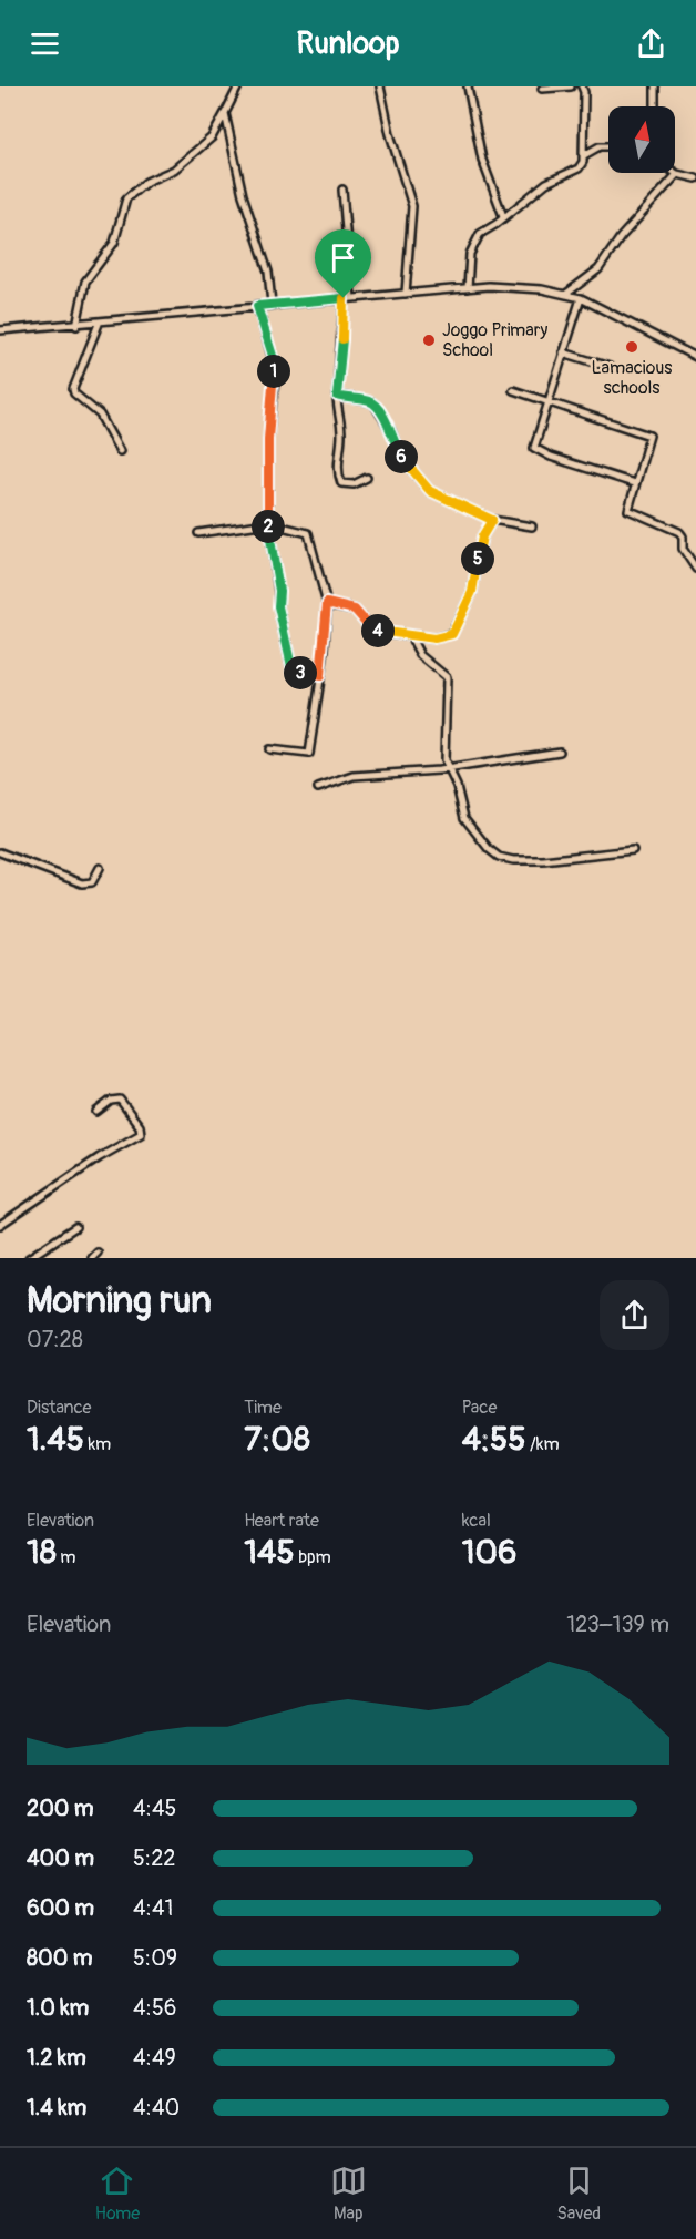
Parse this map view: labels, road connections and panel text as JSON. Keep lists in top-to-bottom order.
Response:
{
  "places": ["Joggo Primary School", "Lamacious schools"],
  "north": "top",
  "page": {
    "header": "Runloop",
    "pins": [
      "1",
      "6",
      "2",
      "5",
      "4",
      "3"
    ],
    "heading": ["Morning run", "07:28"],
    "stats": [
      ["Distance", "1.45 km"],
      ["Time", "7:08"],
      ["Pace", "4:55 /km"],
      ["Elevation", "18 m"],
      ["Heart rate", "145 bpm"],
      ["kcal", "106"]
    ],
    "chart": ["Elevation", "123–139 m"],
    "list": [
      {
        "name": "200 m",
        "note": "4:45"
      },
      {
        "name": "400 m",
        "note": "5:22"
      },
      {
        "name": "600 m",
        "note": "4:41"
      },
      {
        "name": "800 m",
        "note": "5:09"
      },
      {
        "name": "1.0 km",
        "note": "4:56"
      },
      {
        "name": "1.2 km",
        "note": "4:49"
      },
      {
        "name": "1.4 km",
        "note": "4:40"
      }
    ],
    "tabs": ["Home", "Map", "Saved"]
  }
}
